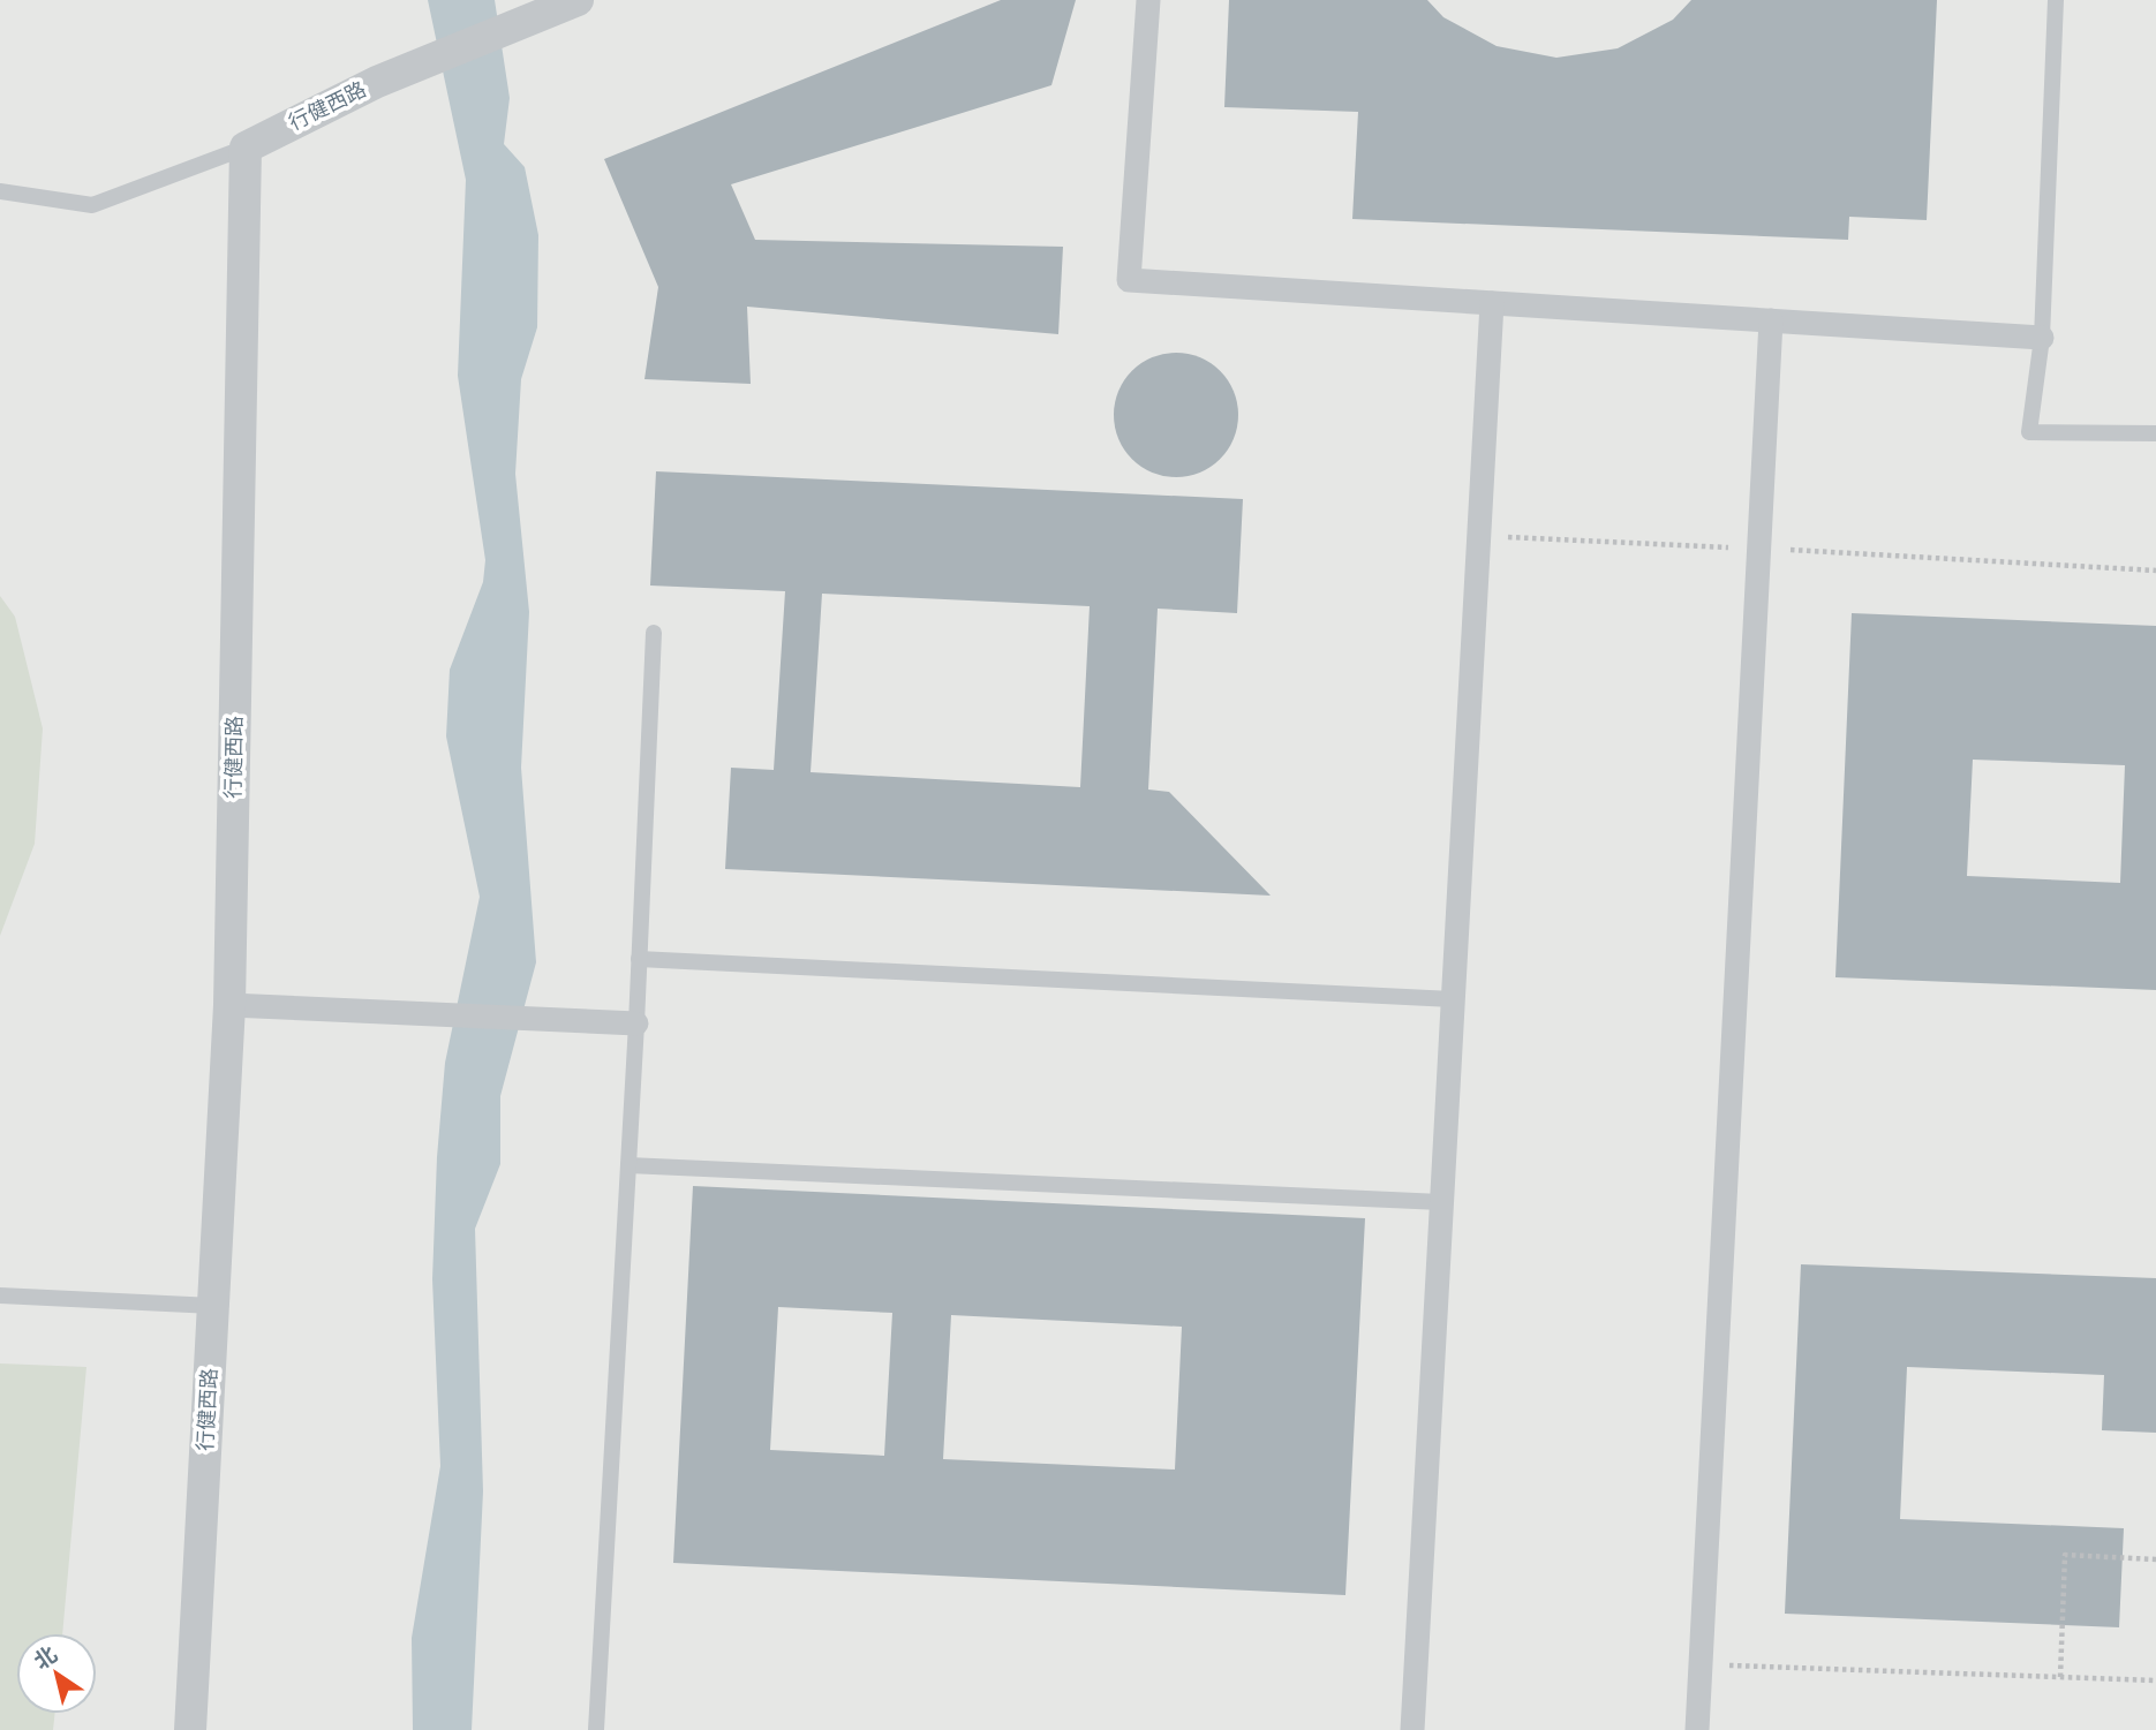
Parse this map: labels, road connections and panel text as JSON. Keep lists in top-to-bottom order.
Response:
{
  "streets": {
    "street": ["行健西路"]
  },
  "north": "top left"
}
